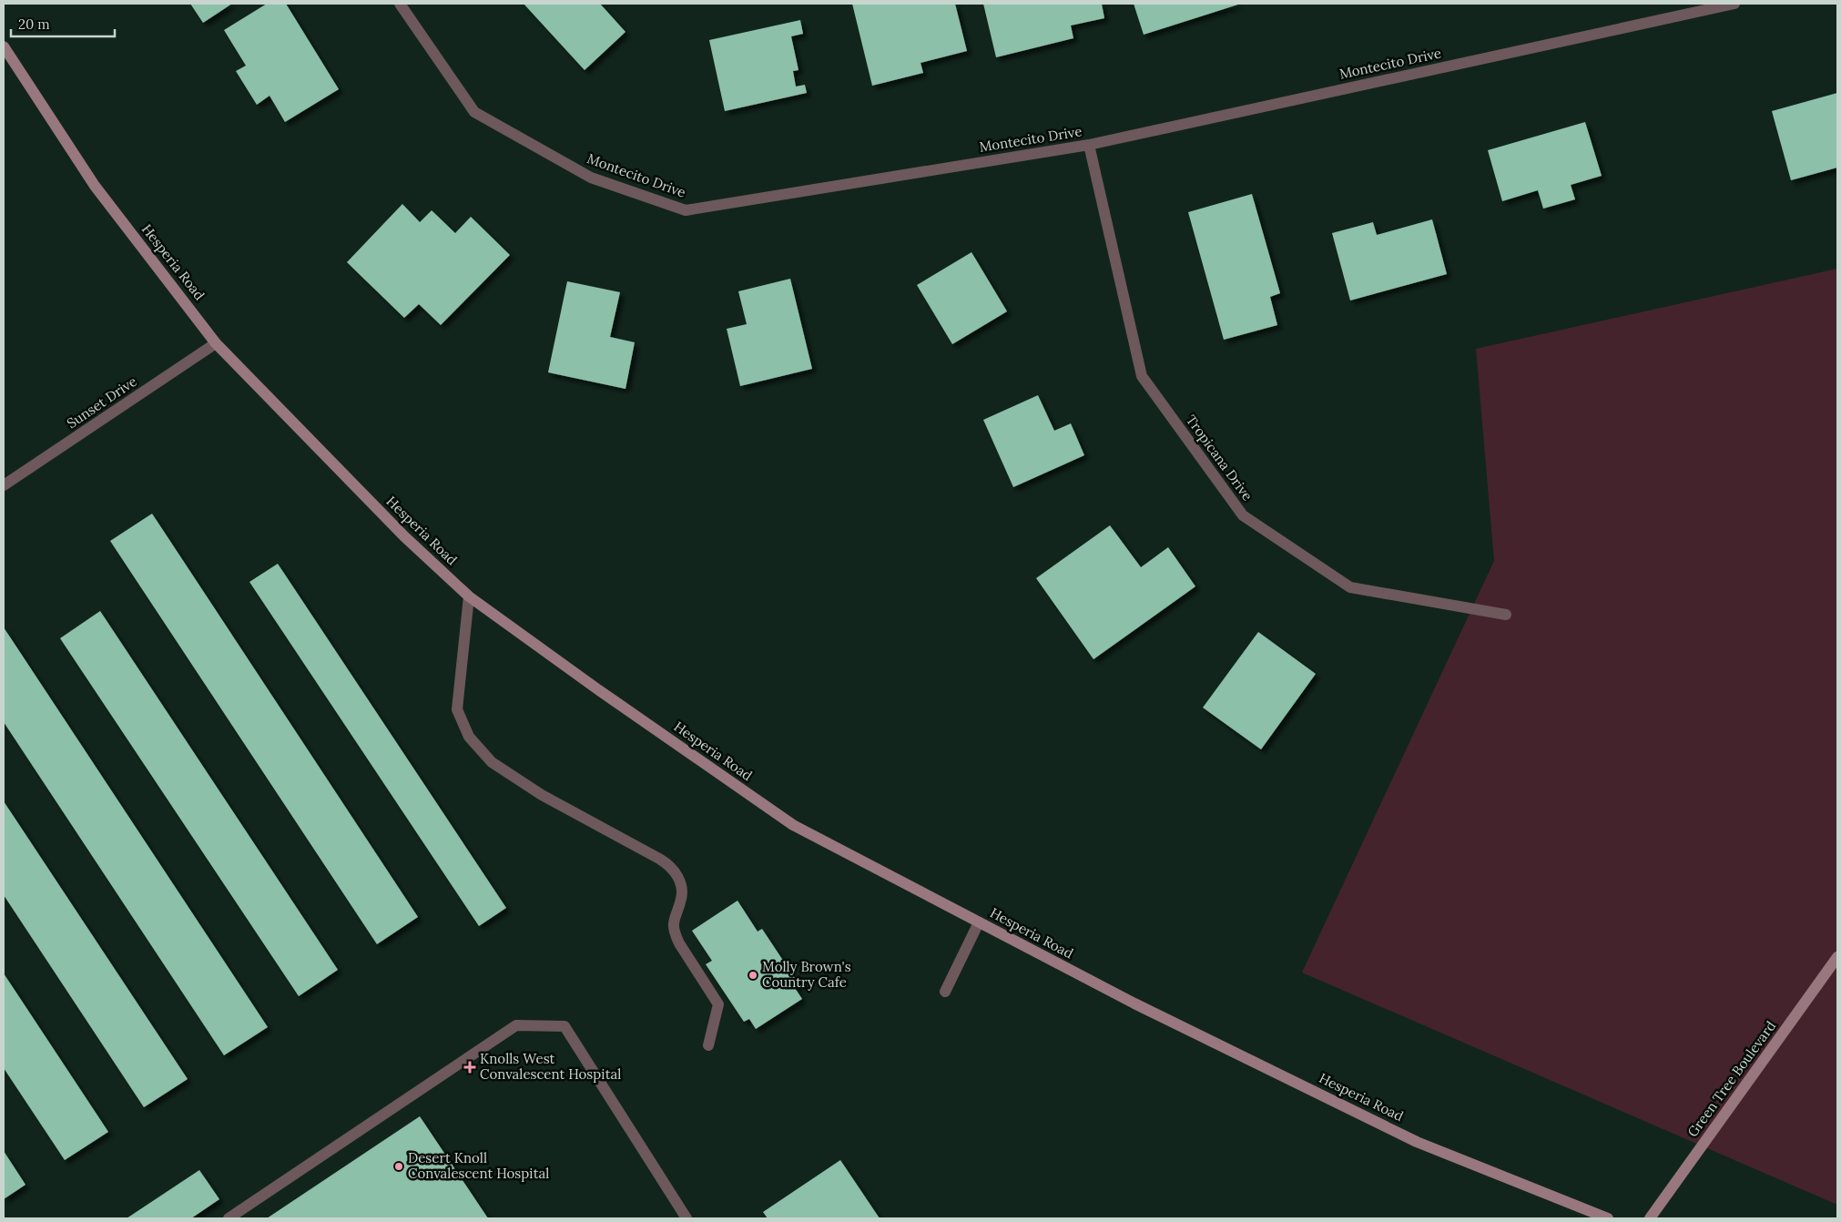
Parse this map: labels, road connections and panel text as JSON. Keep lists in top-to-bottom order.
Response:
{
  "streets": {
    "main road": ["Hesperia Road", "Green Tree Boulevard"],
    "street": ["Montecito Drive", "Sunset Drive", "Tropicana Drive"]
  },
  "crossings": [
    ["Montecito Drive", "Tropicana Drive"],
    ["Hesperia Road", "Sunset Drive"]
  ],
  "places": {
    "other": ["Molly Brown's Country Cafe", "Desert Knoll Convalescent Hospital"],
    "health": ["Knolls West Convalescent Hospital"]
  },
  "scale_bar": "20 m"
}
